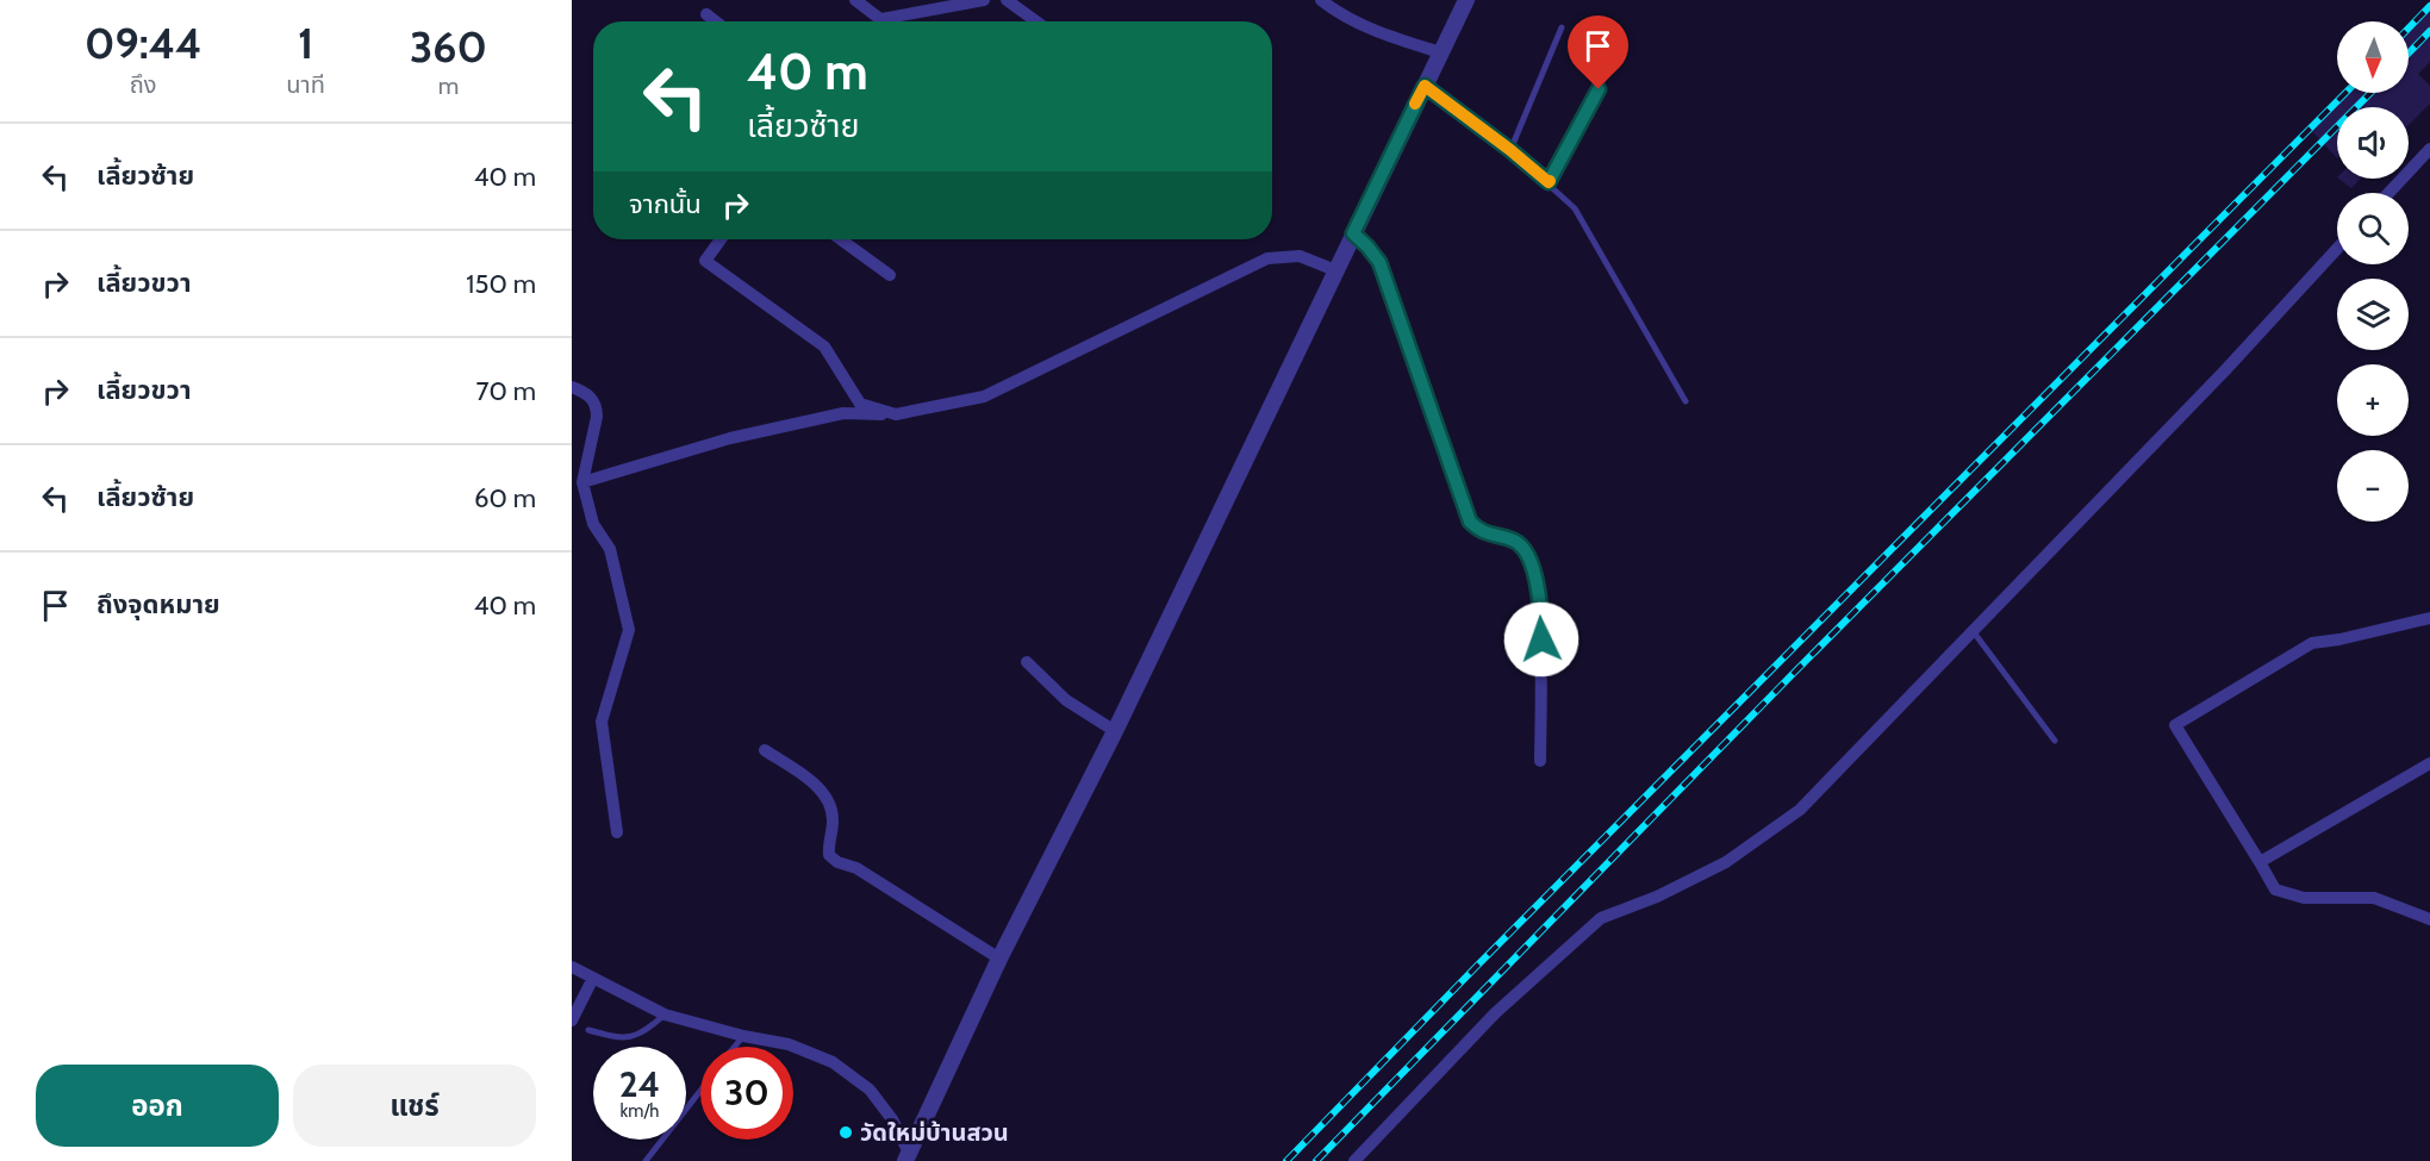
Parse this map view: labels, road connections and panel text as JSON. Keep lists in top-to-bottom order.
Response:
{
  "places": ["วัดใหม่บ้านสวน"],
  "north": "bottom",
  "page": {
    "eta": [
      "09:44",
      "ถึง",
      "1",
      "นาที",
      "360",
      "m"
    ],
    "map_buttons": ["+", "−"],
    "turn": ["40 m", "เลี้ยวซ้าย"],
    "list": [
      {
        "name": "เลี้ยวซ้าย",
        "value": "40 m"
      },
      {
        "name": "เลี้ยวขวา",
        "value": "150 m"
      },
      {
        "name": "เลี้ยวขวา",
        "value": "70 m"
      },
      {
        "name": "เลี้ยวซ้าย",
        "value": "60 m"
      },
      {
        "name": "ถึงจุดหมาย",
        "value": "40 m"
      }
    ],
    "then": "จากนั้น",
    "speed": "24 km/h",
    "limit": "30",
    "buttons": ["ออก", "แชร์"]
  }
}
